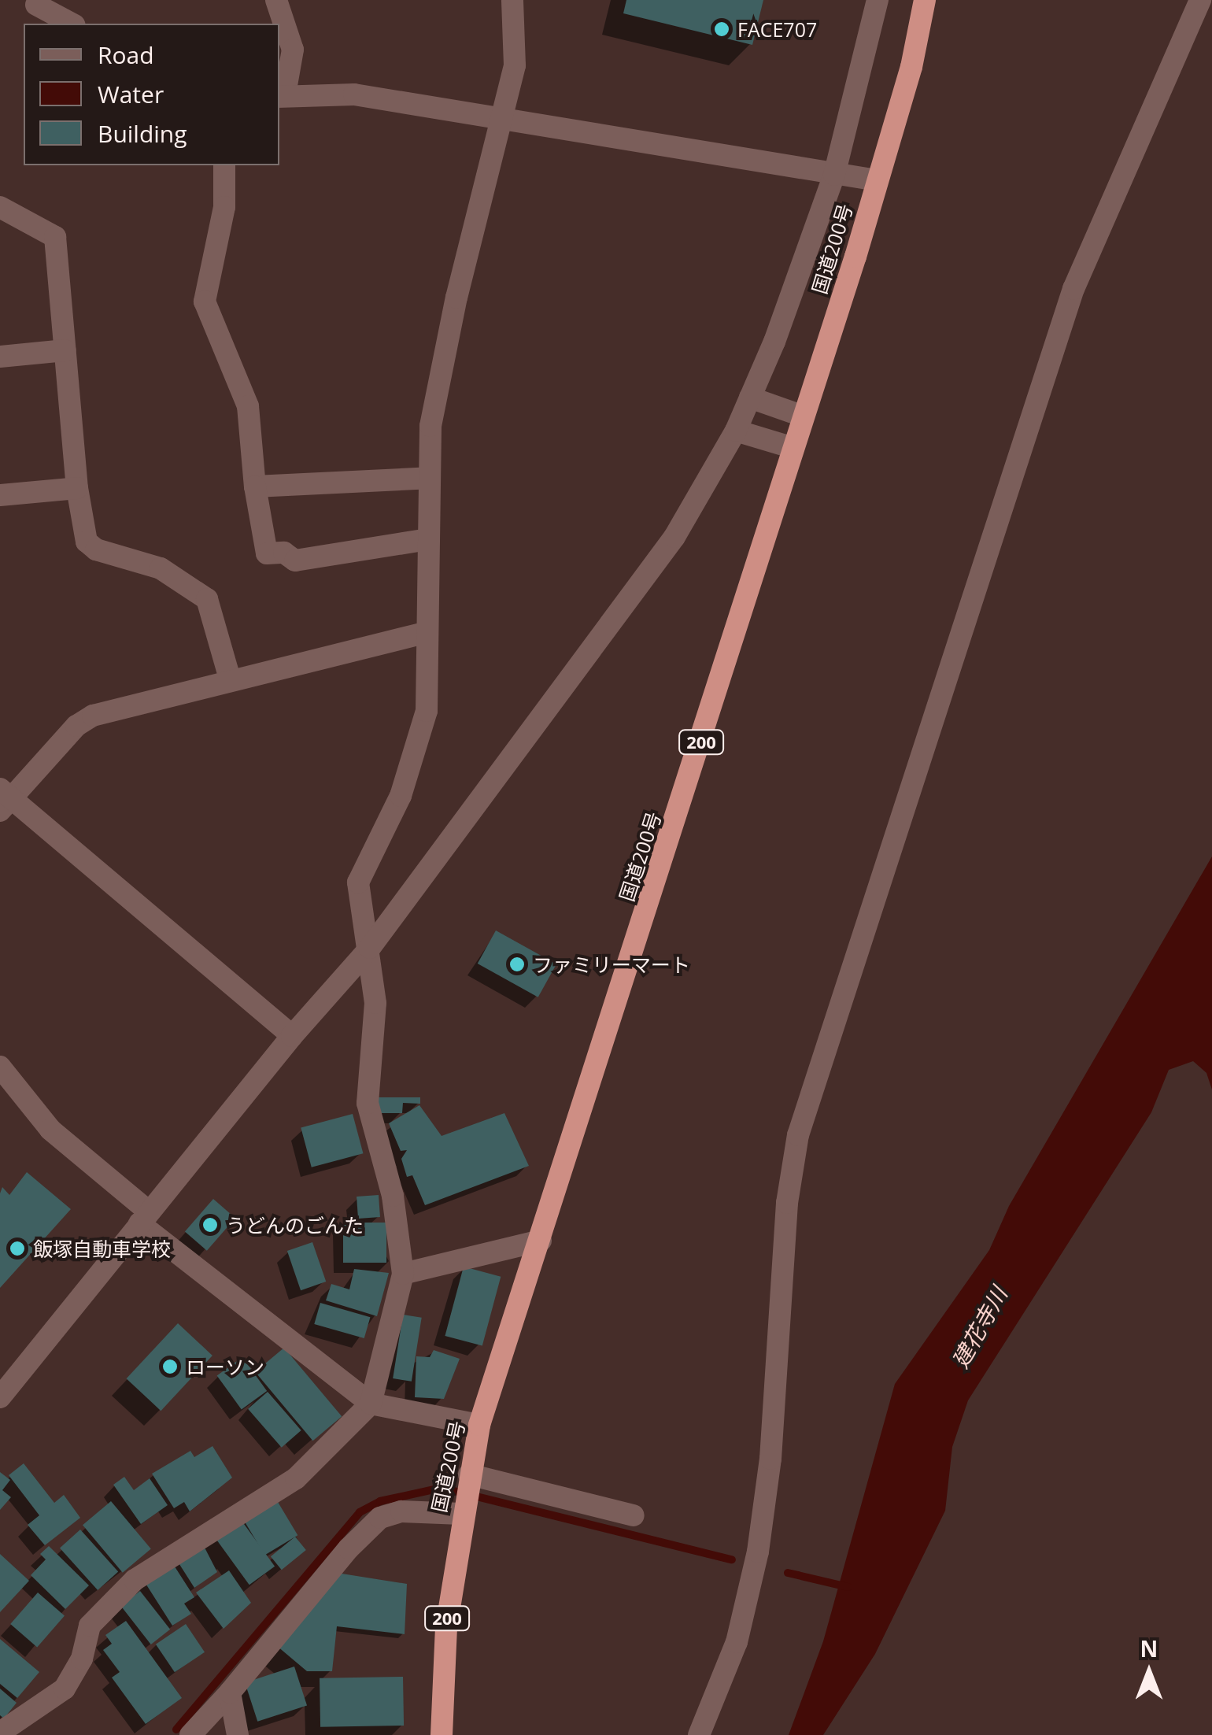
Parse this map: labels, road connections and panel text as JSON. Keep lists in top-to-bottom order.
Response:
{
  "streets": {
    "highway": ["国道200号", "200"]
  },
  "water": ["建花寺川"],
  "places": [
    "FACE707",
    "ファミリーマート",
    "うどんのごんた",
    "飯塚自動車学校",
    "ローソン"
  ],
  "legend": ["Road", "Water", "Building"],
  "north": "top"
}
